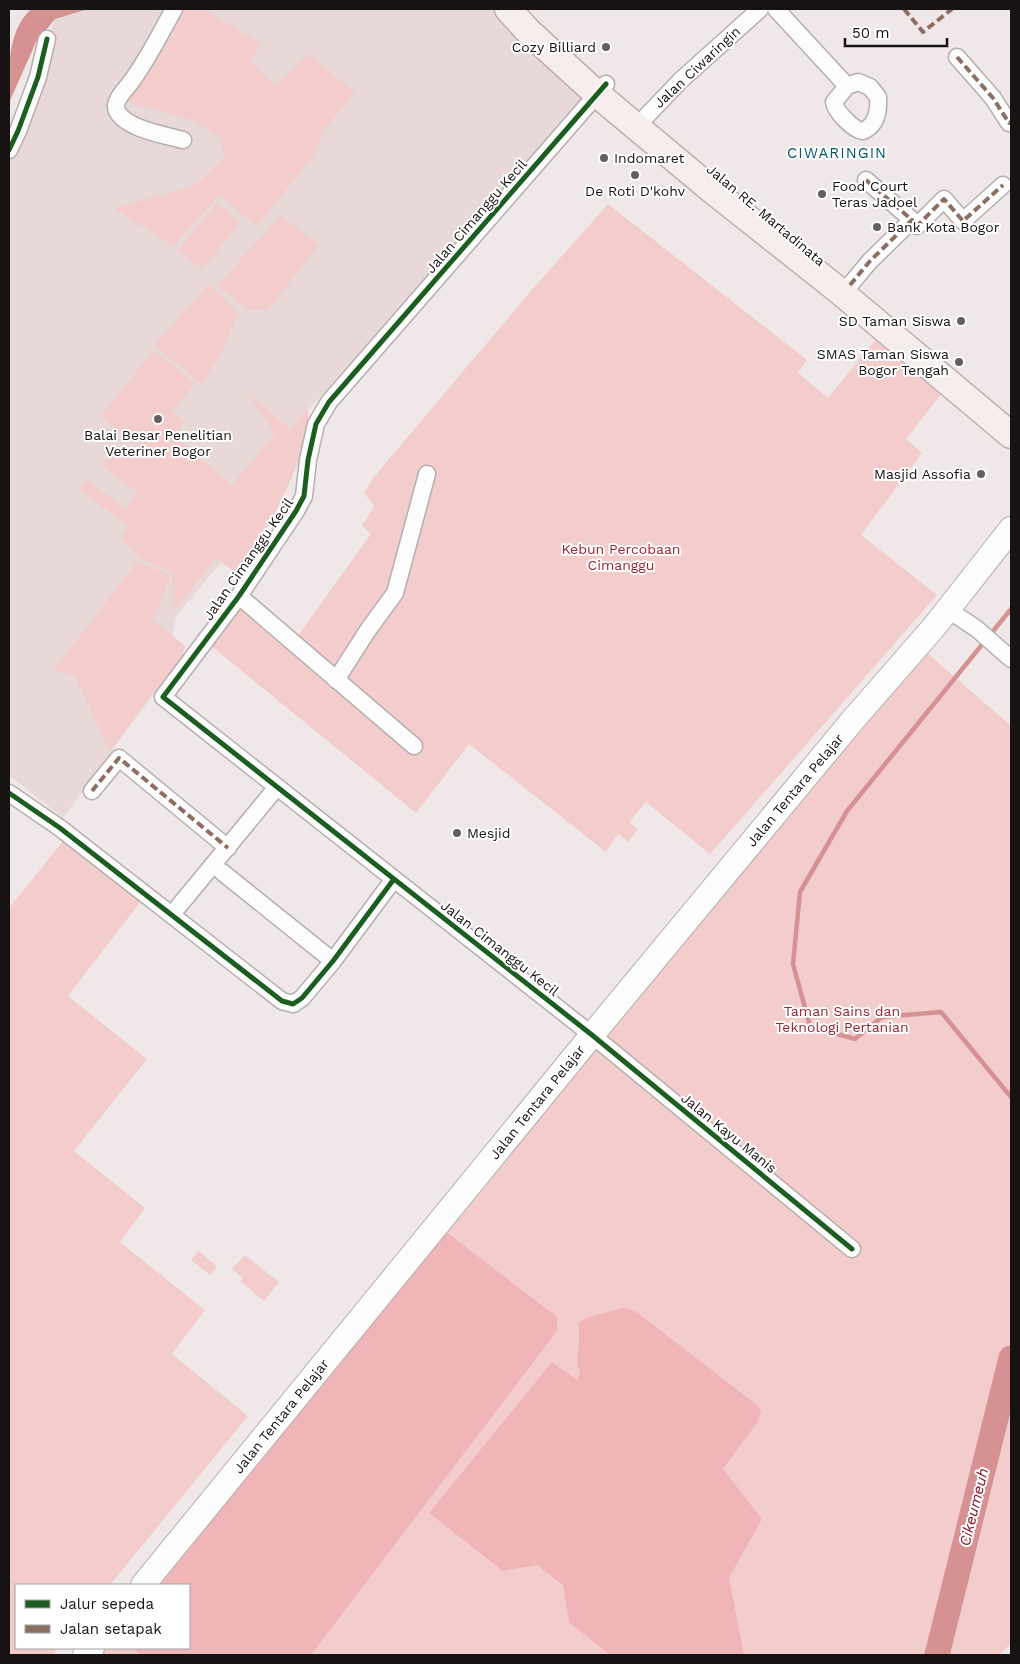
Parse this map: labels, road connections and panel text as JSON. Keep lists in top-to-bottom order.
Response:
{
  "streets": {
    "main road": ["Jalan RE. Martadinata", "Jalan Tentara Pelajar"],
    "street": ["Jalan Ciwaringin", "Jalan Cimanggu Kecil", "Jalan Kayu Manis"]
  },
  "crossings": [
    ["Jalan Ciwaringin", "Jalan RE. Martadinata"],
    ["Jalan RE. Martadinata", "Jalan Cimanggu Kecil"],
    ["Jalan Cimanggu Kecil", "Jalan Tentara Pelajar"],
    ["Jalan Cimanggu Kecil", "Jalan Kayu Manis"],
    ["Jalan Tentara Pelajar", "Jalan Kayu Manis"]
  ],
  "districts": ["CIWARINGIN"],
  "water": ["Cikeumeuh"],
  "parks": ["Kebun Percobaan Cimanggu", "Taman Sains dan Teknologi Pertanian"],
  "places": [
    "Cozy Billiard",
    "Indomaret",
    "De Roti D'kohv",
    "Food Court Teras Jadoel",
    "Bank Kota Bogor",
    "SD Taman Siswa",
    "SMAS Taman Siswa Bogor Tengah",
    "Balai Besar Penelitian Veteriner Bogor",
    "Masjid Assofia",
    "Mesjid"
  ],
  "legend": ["Jalur sepeda", "Jalan setapak"],
  "scale_bar": "50 m"
}
